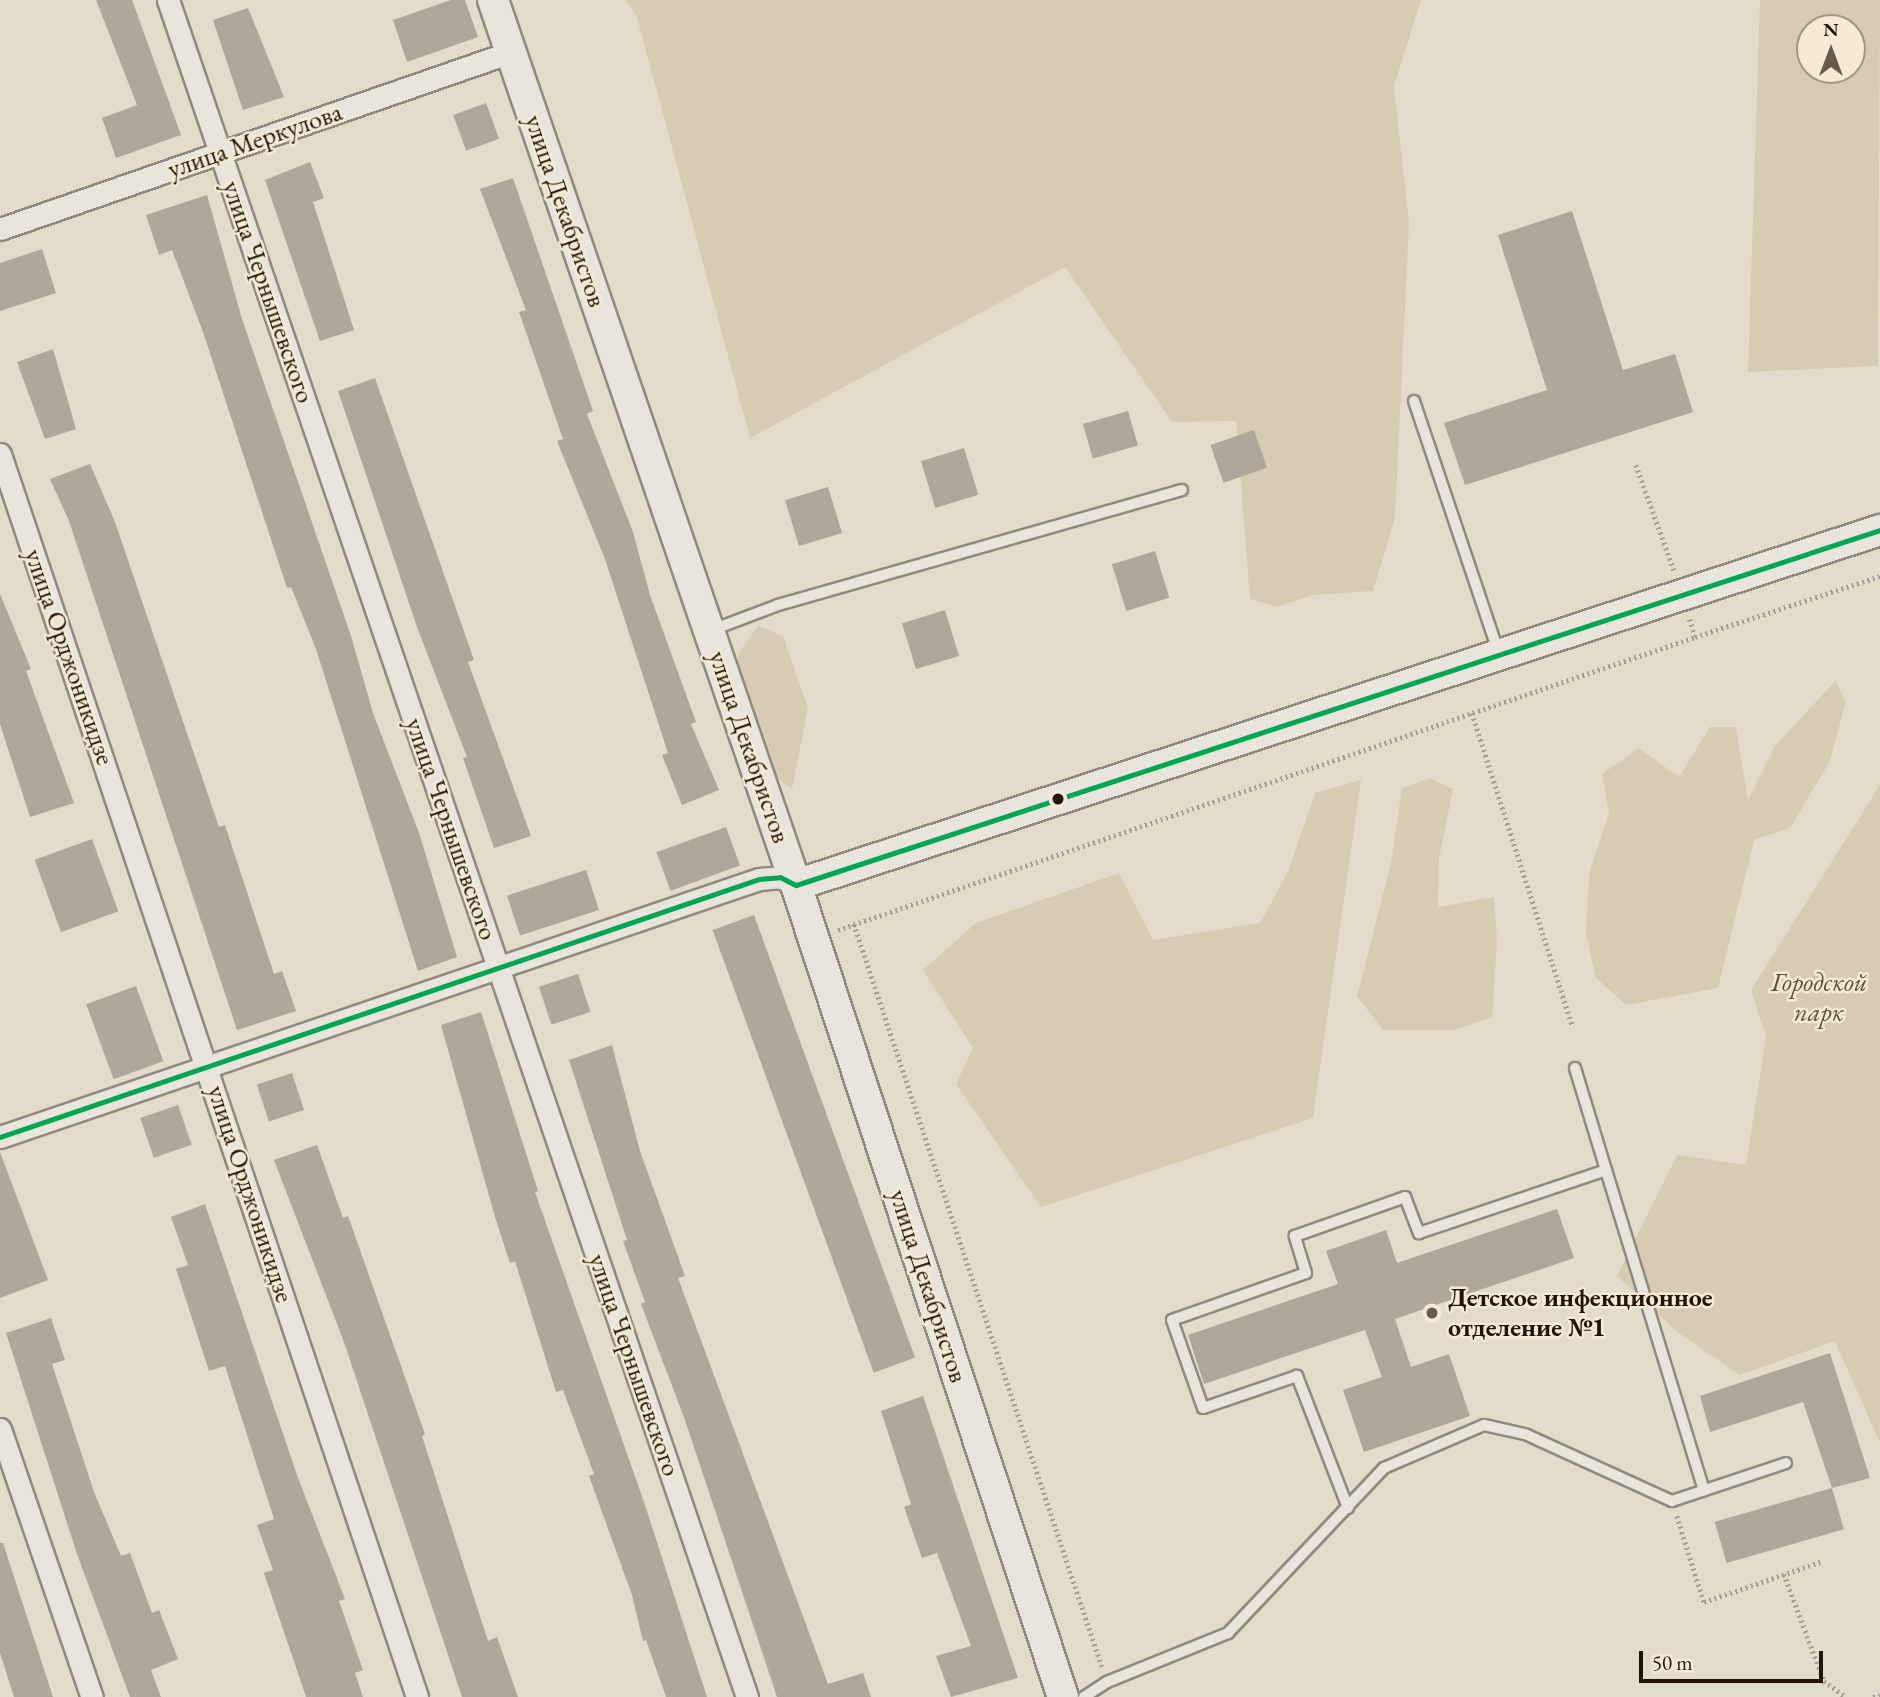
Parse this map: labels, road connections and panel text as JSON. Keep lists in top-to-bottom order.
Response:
{
  "streets": {
    "street": [
      "улица Меркулова",
      "улица Декабристов",
      "улица Чернышевского",
      "улица Орджоникидзе"
    ]
  },
  "crossings": [
    ["улица Меркулова", "улица Декабристов"],
    ["улица Меркулова", "улица Чернышевского"]
  ],
  "parks": ["Городской парк"],
  "places": ["Детское инфекционное отделение №1"],
  "scale_bar": "50 m",
  "north": "top"
}
